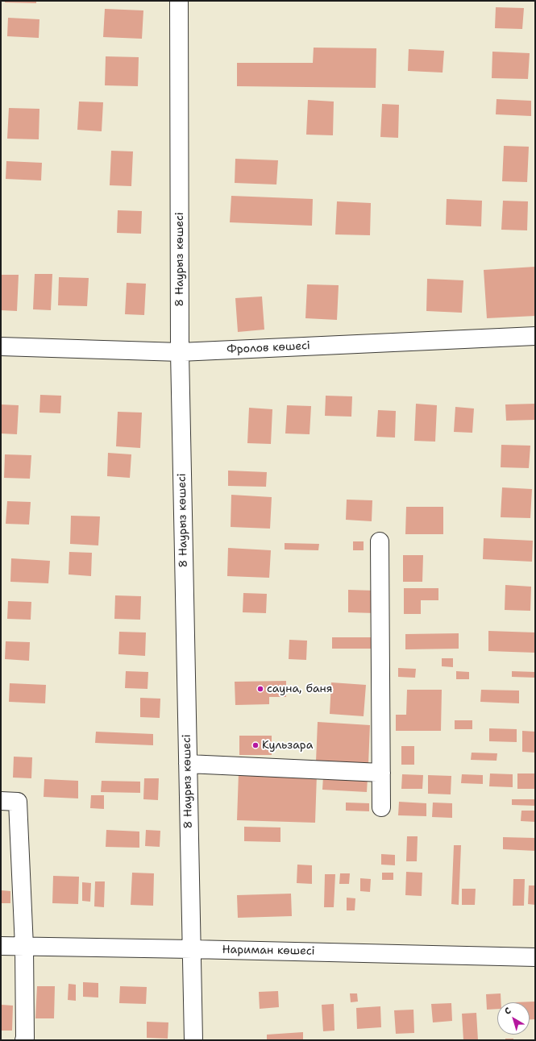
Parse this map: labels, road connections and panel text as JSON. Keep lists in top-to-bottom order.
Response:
{
  "streets": {
    "street": ["8 Наурыз көшесі", "Фролов көшесі", "Нариман көшесі"]
  },
  "crossings": [
    ["8 Наурыз көшесі", "Фролов көшесі"],
    ["8 Наурыз көшесі", "Нариман көшесі"]
  ],
  "places": ["сауна, баня", "Кульзара"],
  "north": "top left"
}
